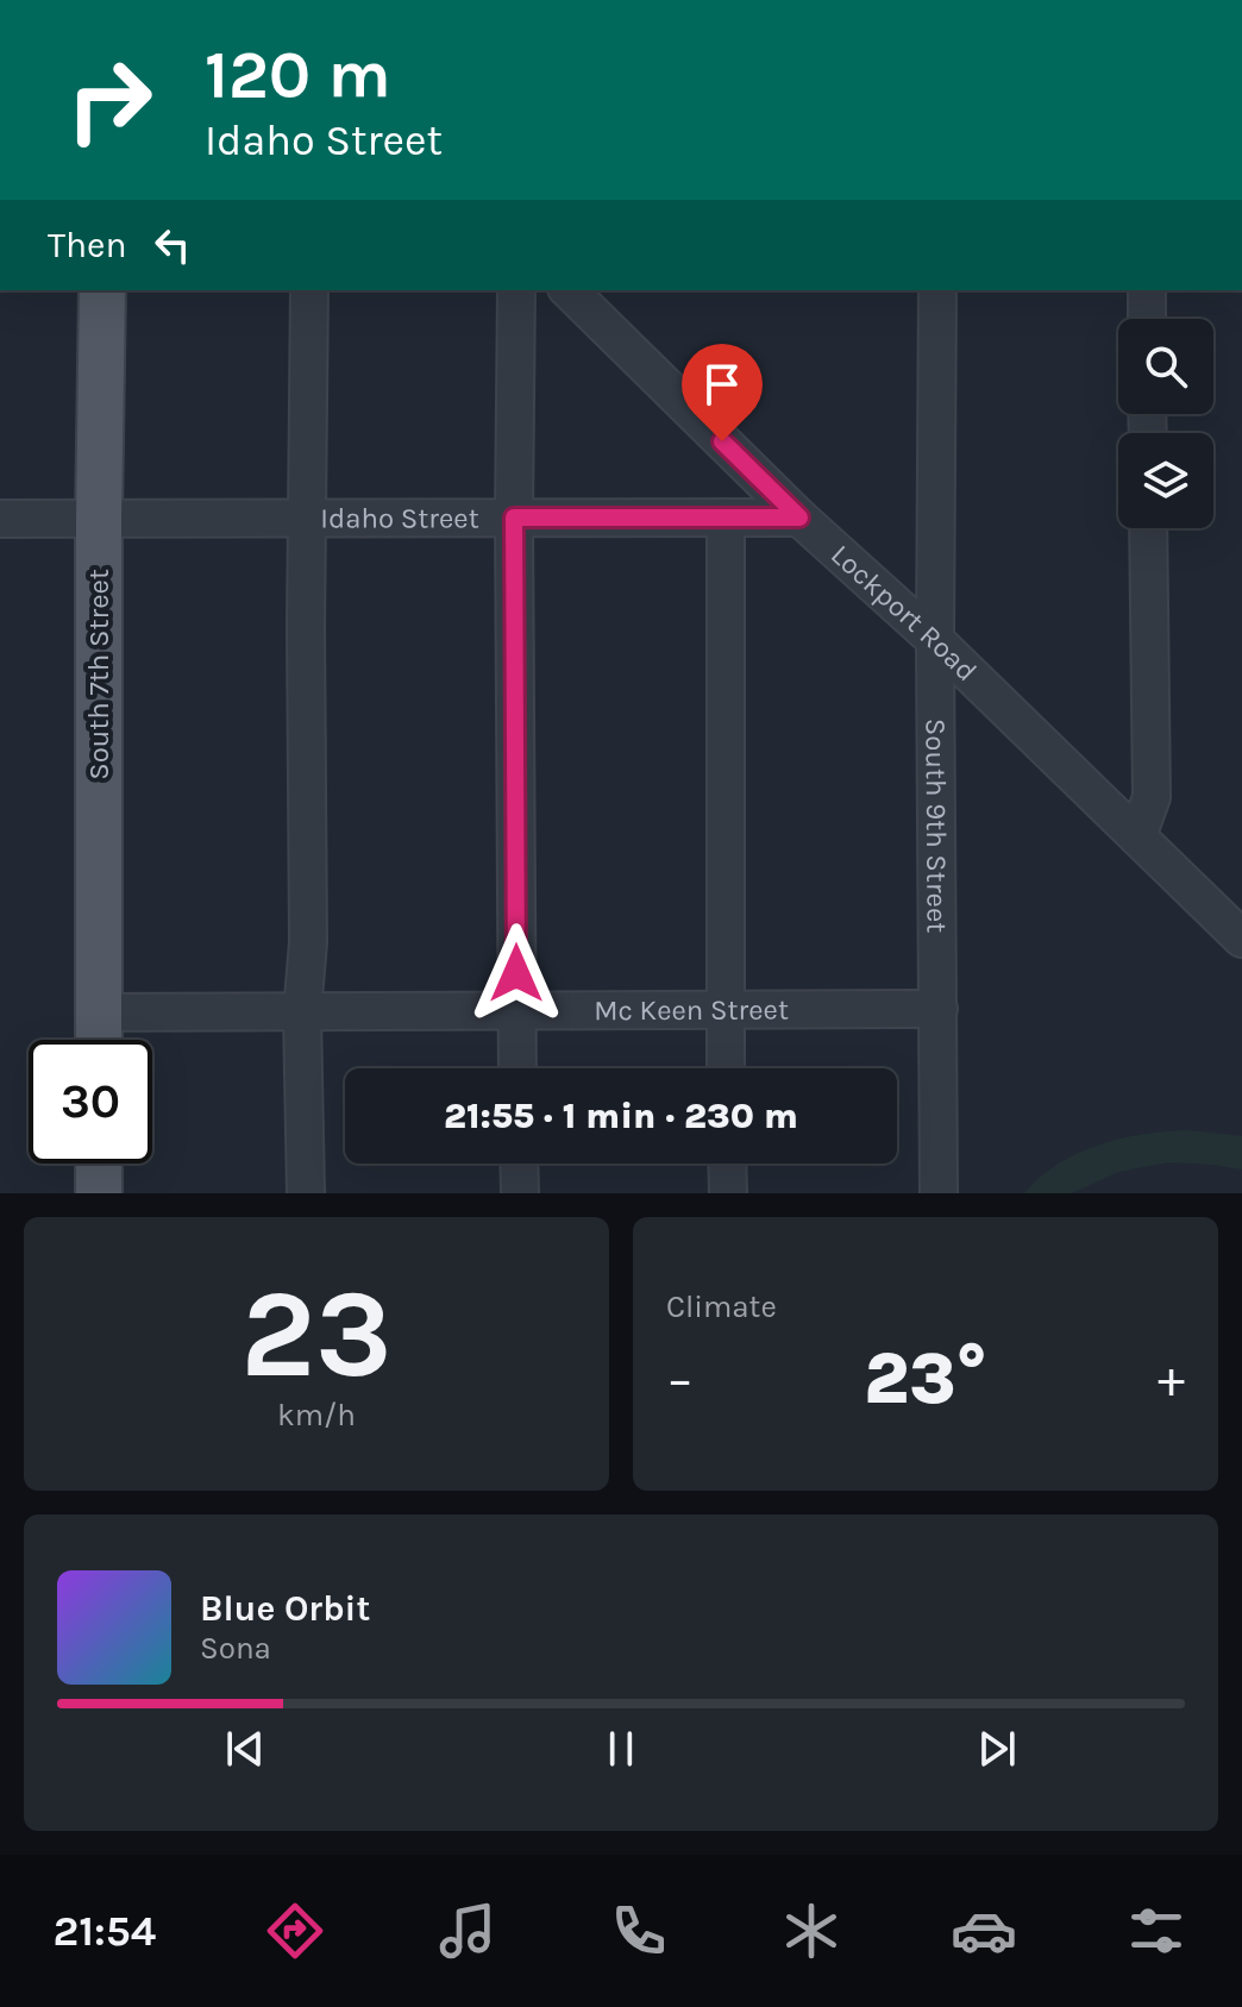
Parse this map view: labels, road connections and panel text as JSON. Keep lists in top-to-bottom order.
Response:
{
  "streets": {
    "main road": ["South 7th Street"],
    "street": [
      "Idaho Street",
      "Lockport Road",
      "South 9th Street",
      "Mc Keen Street"
    ]
  },
  "crossings": [
    ["Idaho Street", "Lockport Road"],
    ["Idaho Street", "South 7th Street"],
    ["Lockport Road", "South 9th Street"],
    ["South 7th Street", "Mc Keen Street"],
    ["South 9th Street", "Mc Keen Street"]
  ],
  "page": {
    "turn": ["120 m", "Idaho Street"],
    "then": "Then",
    "limit": "30",
    "trip": "21:55 · 1 min · 230 m",
    "tile": [
      ["23", "km/h"],
      "Climate"
    ],
    "heat": ["−", "23°", "+"],
    "song": ["Blue Orbit", "Sona"],
    "tabs": "21:54"
  }
}
